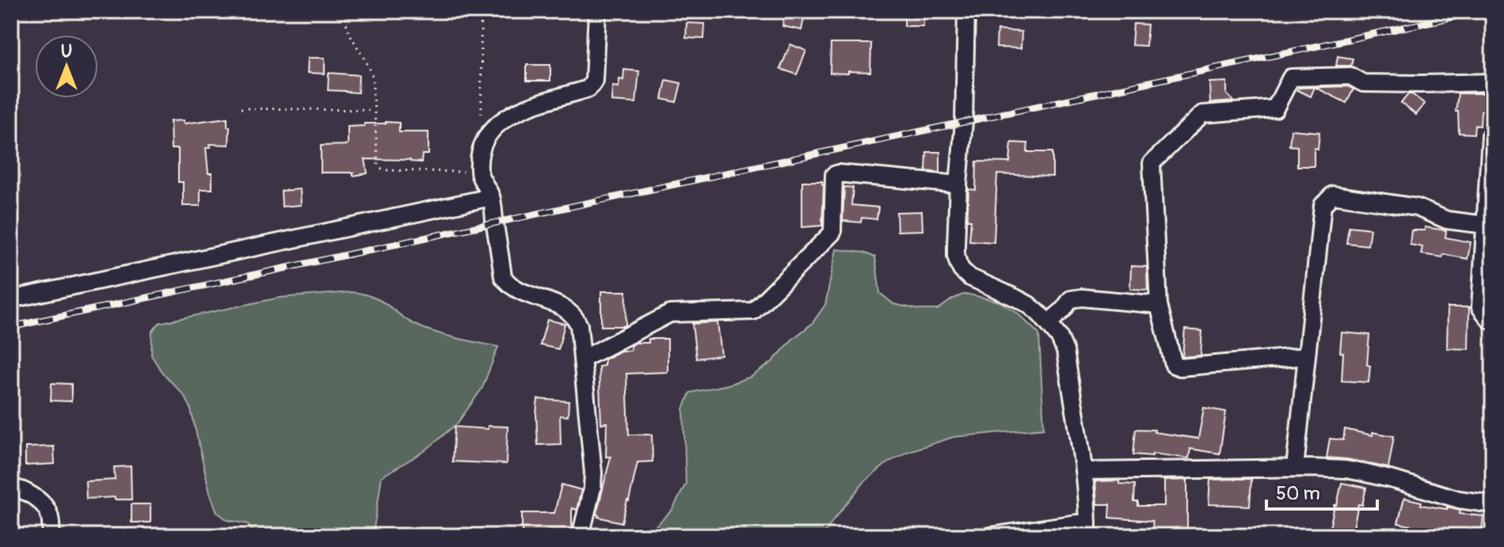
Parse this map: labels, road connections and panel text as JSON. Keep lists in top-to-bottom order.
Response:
{
  "scale_bar": "50 m",
  "north": "top"
}
